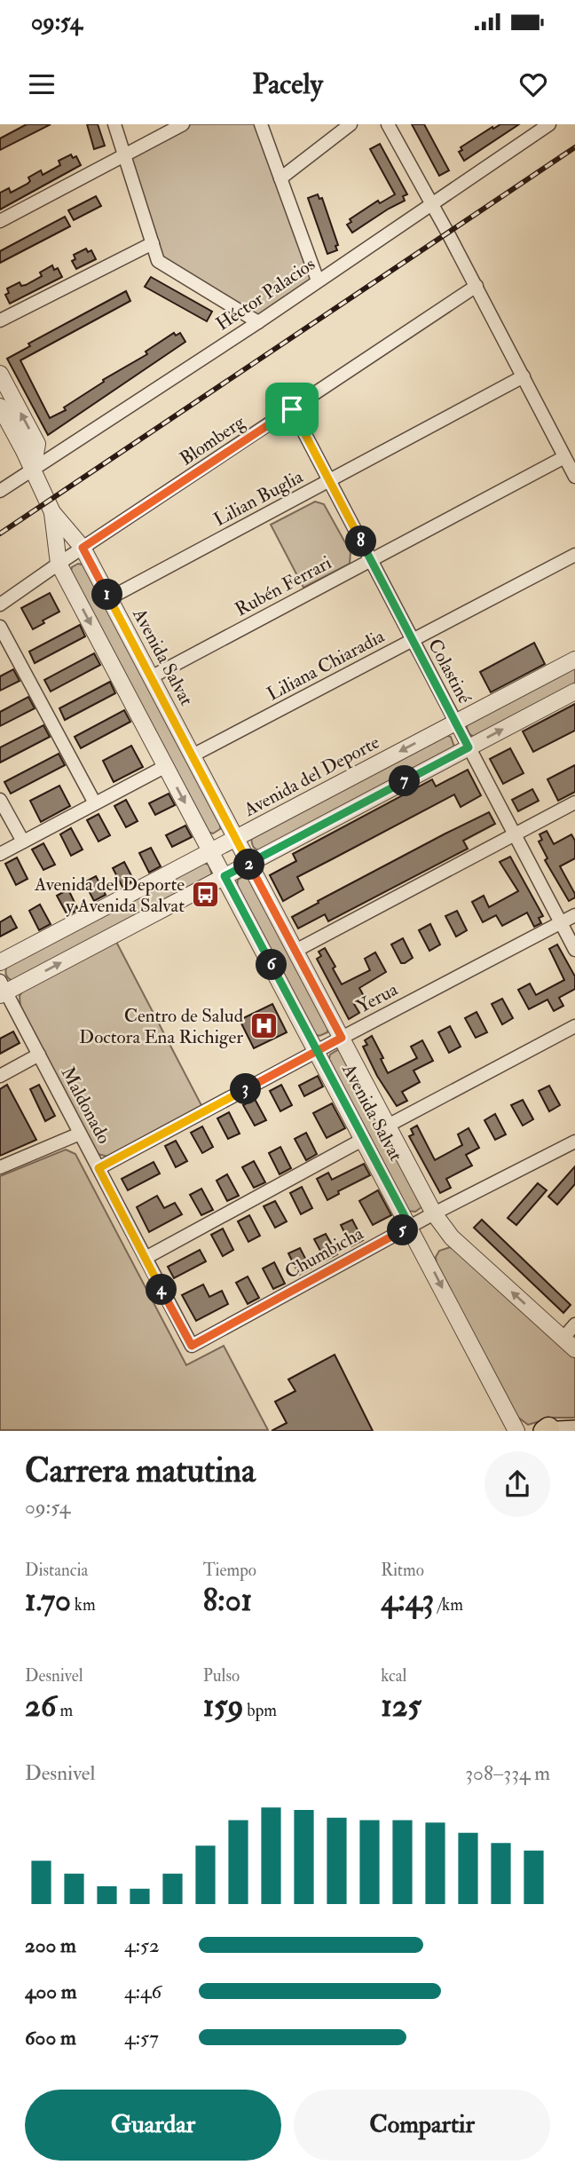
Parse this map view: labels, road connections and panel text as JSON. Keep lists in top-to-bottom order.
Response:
{
  "streets": {
    "street": [
      "Héctor Palacios",
      "Blomberg",
      "Lilian Buglia",
      "Rubén Ferrari",
      "Avenida Salvat",
      "Liliana Chiaradia",
      "Colastiné",
      "Avenida del Deporte",
      "Yerua",
      "Maldonado",
      "Chumbicha"
    ]
  },
  "crossings": [
    ["Héctor Palacios", "Avenida Salvat"],
    ["Blomberg", "Avenida Salvat"],
    ["Blomberg", "Colastiné"],
    ["Lilian Buglia", "Avenida Salvat"],
    ["Lilian Buglia", "Colastiné"],
    ["Rubén Ferrari", "Avenida Salvat"],
    ["Rubén Ferrari", "Colastiné"],
    ["Avenida Salvat", "Liliana Chiaradia"],
    ["Avenida Salvat", "Avenida del Deporte"],
    ["Avenida Salvat", "Yerua"],
    ["Avenida Salvat", "Chumbicha"],
    ["Liliana Chiaradia", "Colastiné"],
    ["Colastiné", "Avenida del Deporte"],
    ["Colastiné", "Yerua"],
    ["Yerua", "Maldonado"],
    ["Maldonado", "Chumbicha"]
  ],
  "places": {
    "bus stop": ["Avenida del Deporte y Avenida Salvat"],
    "hospital": ["Centro de Salud Doctora Ena Richiger"]
  },
  "page": {
    "status": "09:54",
    "header": "Pacely",
    "pins": [
      "8",
      "1",
      "7",
      "2",
      "6",
      "3",
      "5",
      "4"
    ],
    "heading": ["Carrera matutina", "09:54"],
    "stats": [
      ["Distancia", "1.70 km"],
      ["Tiempo", "8:01"],
      ["Ritmo", "4:43 /km"],
      ["Desnivel", "26 m"],
      ["Pulso", "159 bpm"],
      ["kcal", "125"]
    ],
    "chart": ["Desnivel", "308–334 m"],
    "list": [
      {
        "name": "200 m",
        "note": "4:52"
      },
      {
        "name": "400 m",
        "note": "4:46"
      },
      {
        "name": "600 m",
        "note": "4:57"
      }
    ],
    "buttons": ["Guardar", "Compartir"]
  }
}
